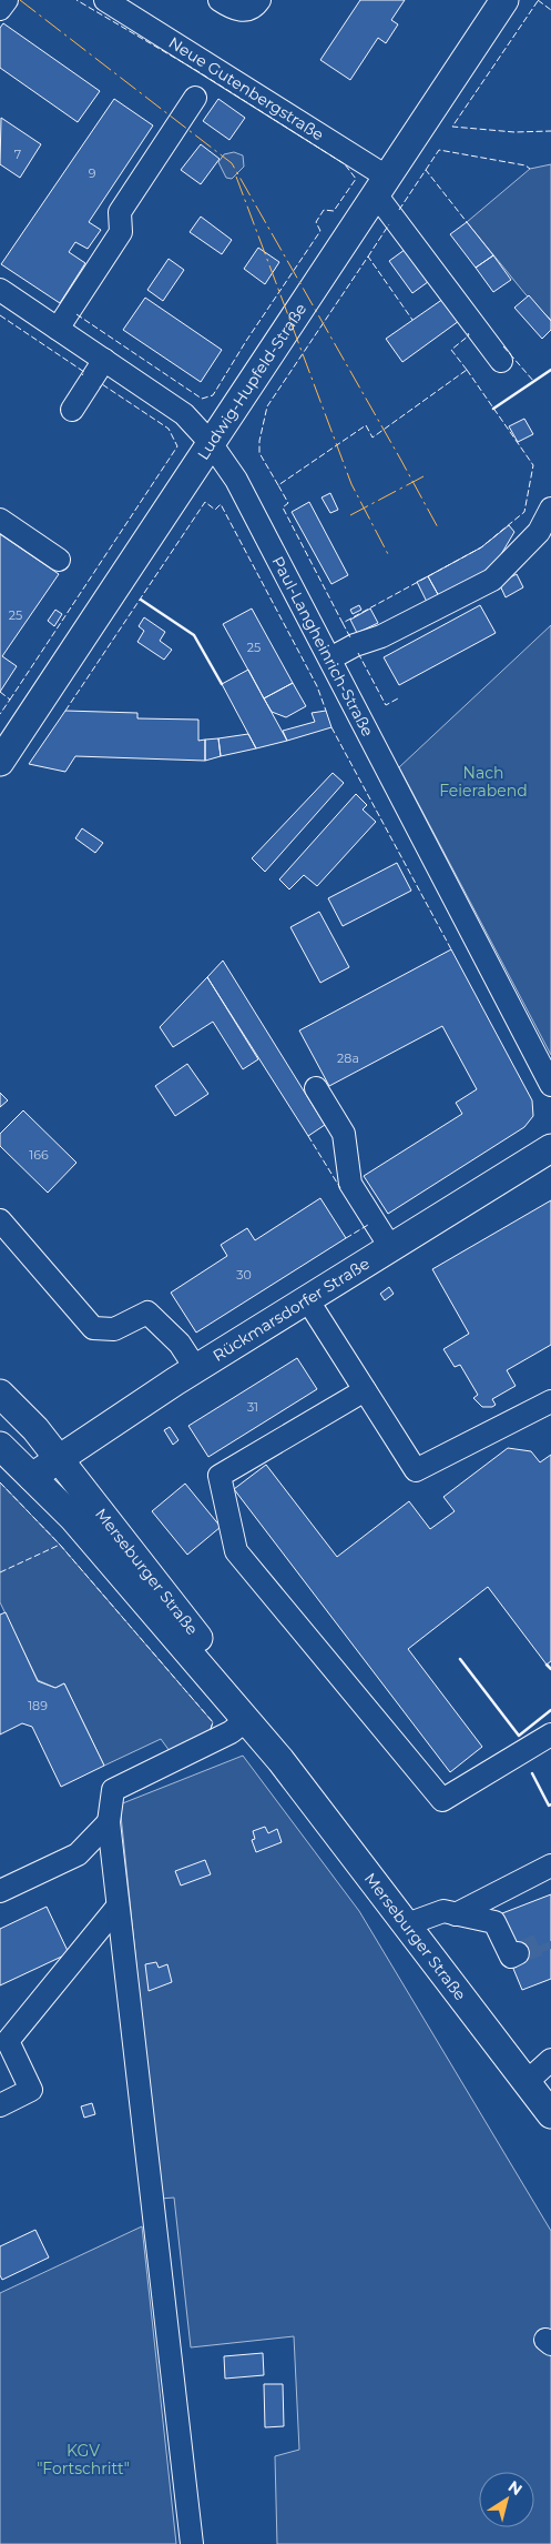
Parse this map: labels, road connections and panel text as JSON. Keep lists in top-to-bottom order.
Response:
{
  "streets": {
    "main road": ["Ludwig-Hupfeld-Straße", "Rückmarsdorfer Straße", "Merseburger Straße"],
    "street": ["Neue Gutenbergstraße", "Paul-Langheinrich-Straße"]
  },
  "crossings": [
    ["Neue Gutenbergstraße", "Ludwig-Hupfeld-Straße"],
    ["Ludwig-Hupfeld-Straße", "Paul-Langheinrich-Straße"],
    ["Rückmarsdorfer Straße", "Merseburger Straße"]
  ],
  "parks": ["Nach Feierabend", "KGV \"Fortschritt\""],
  "house_numbers": [
    "7",
    "9",
    "25",
    "25",
    "28a",
    "166",
    "30",
    "31",
    "189"
  ],
  "north": "top right"
}
